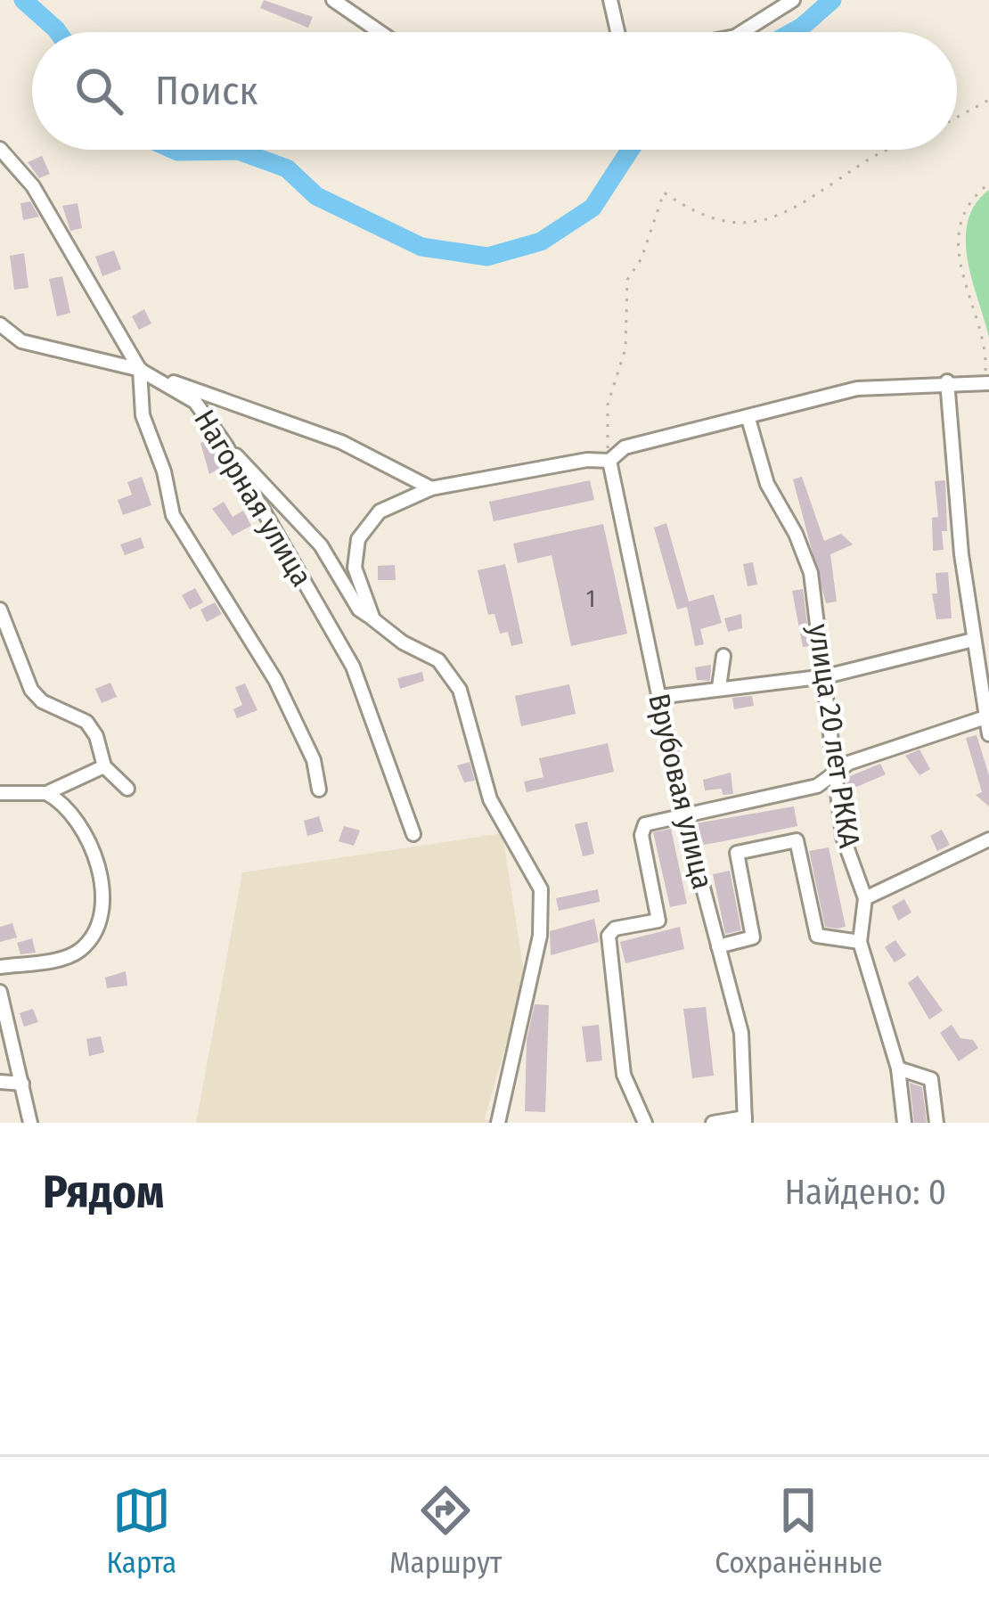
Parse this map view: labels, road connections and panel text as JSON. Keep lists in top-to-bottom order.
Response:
{
  "streets": {
    "street": ["Нагорная улица", "улица 20 лет РККА", "Врубовая улица"]
  },
  "house_numbers": ["1"],
  "page": {
    "search": "Поиск",
    "heading": ["Рядом", "Найдено: 0"],
    "nav": ["Карта", "Маршрут", "Сохранённые"]
  }
}
